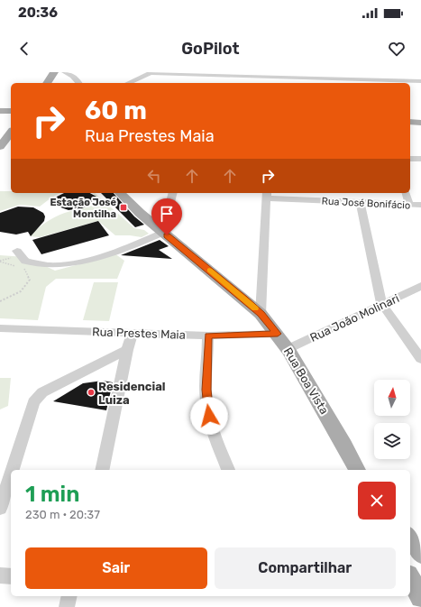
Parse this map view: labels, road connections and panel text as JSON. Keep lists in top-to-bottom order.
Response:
{
  "streets": {
    "main road": ["Rua Boa Vista"],
    "street": ["Rua José Bonifácio", "Rua João Molinari", "Rua Prestes Maia"]
  },
  "crossings": [
    ["Rua João Molinari", "Rua Boa Vista"],
    ["Rua Prestes Maia", "Rua Boa Vista"]
  ],
  "places": {
    "transit": ["Estação José Montilha"],
    "other": ["Residencial Luiza"]
  },
  "north": "top",
  "page": {
    "status": "20:36",
    "header": "GoPilot",
    "turn": ["60 m", "Rua Prestes Maia"],
    "heading": ["1 min", "230 m · 20:37"],
    "buttons": ["Sair", "Compartilhar"]
  }
}
